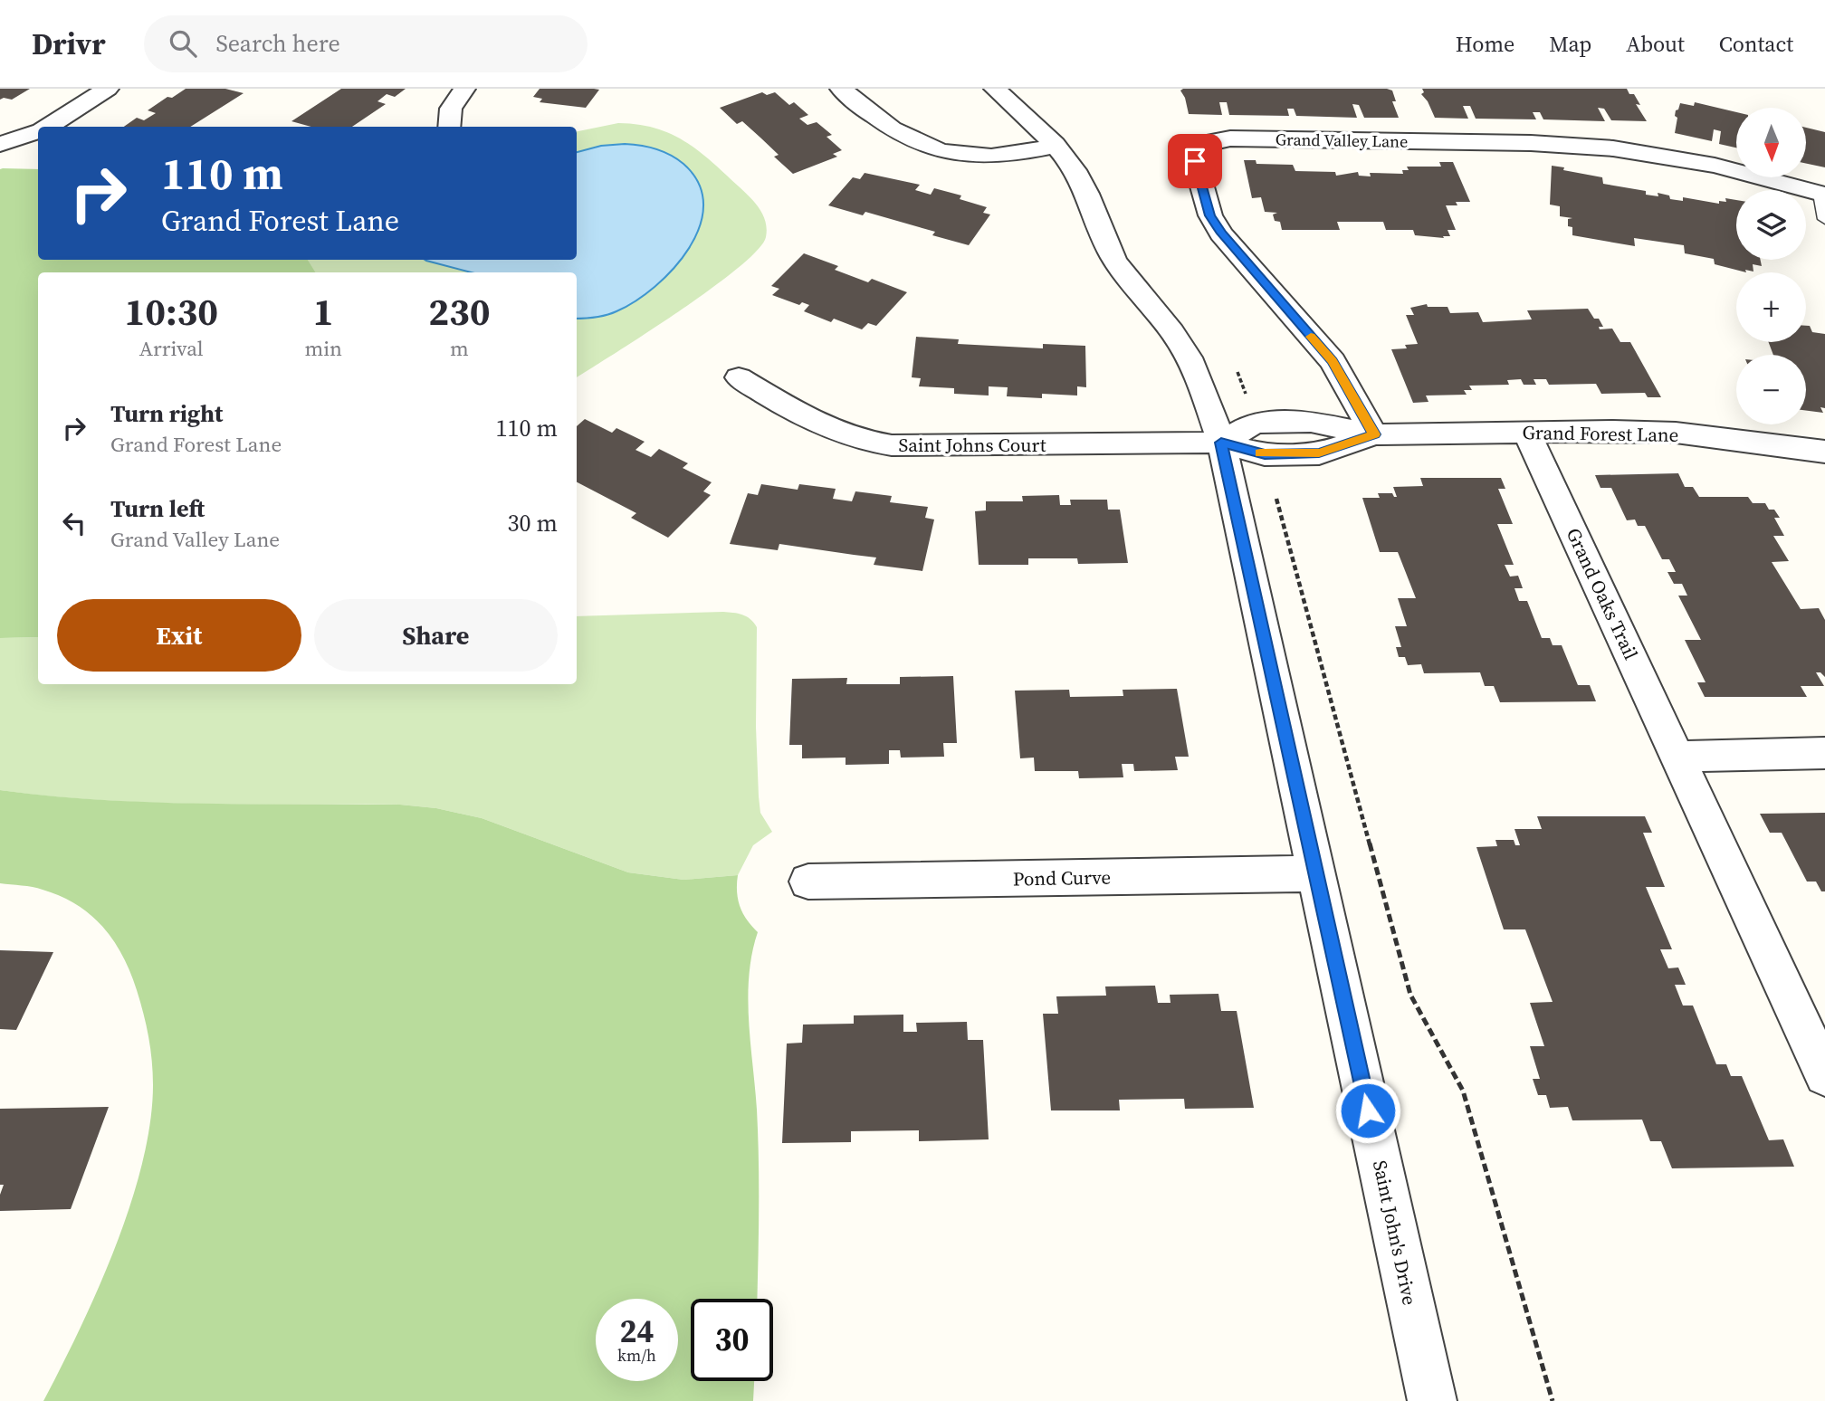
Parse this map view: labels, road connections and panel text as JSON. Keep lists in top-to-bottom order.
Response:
{
  "streets": {
    "street": [
      "Grand Valley Lane",
      "Grand Forest Lane",
      "Saint Johns Court",
      "Grand Oaks Trail",
      "Pond Curve",
      "Saint John's Drive"
    ]
  },
  "crossings": [
    ["Grand Valley Lane", "Grand Forest Lane"],
    ["Grand Forest Lane", "Saint Johns Court"],
    ["Grand Forest Lane", "Grand Oaks Trail"],
    ["Grand Forest Lane", "Saint John's Drive"],
    ["Saint Johns Court", "Saint John's Drive"],
    ["Pond Curve", "Saint John's Drive"]
  ],
  "north": "bottom",
  "page": {
    "header": "Drivr",
    "search": "Search here",
    "nav": [
      "Home",
      "Map",
      "About",
      "Contact"
    ],
    "map_buttons": ["+", "−"],
    "turn": ["110 m", "Grand Forest Lane"],
    "eta": [
      "10:30",
      "Arrival",
      "1",
      "min",
      "230",
      "m"
    ],
    "list": [
      {
        "name": "Turn right",
        "note": "Grand Forest Lane",
        "value": "110 m"
      },
      {
        "name": "Turn left",
        "note": "Grand Valley Lane",
        "value": "30 m"
      }
    ],
    "buttons": ["Exit", "Share"],
    "speed": "24 km/h",
    "limit": "30"
  }
}
